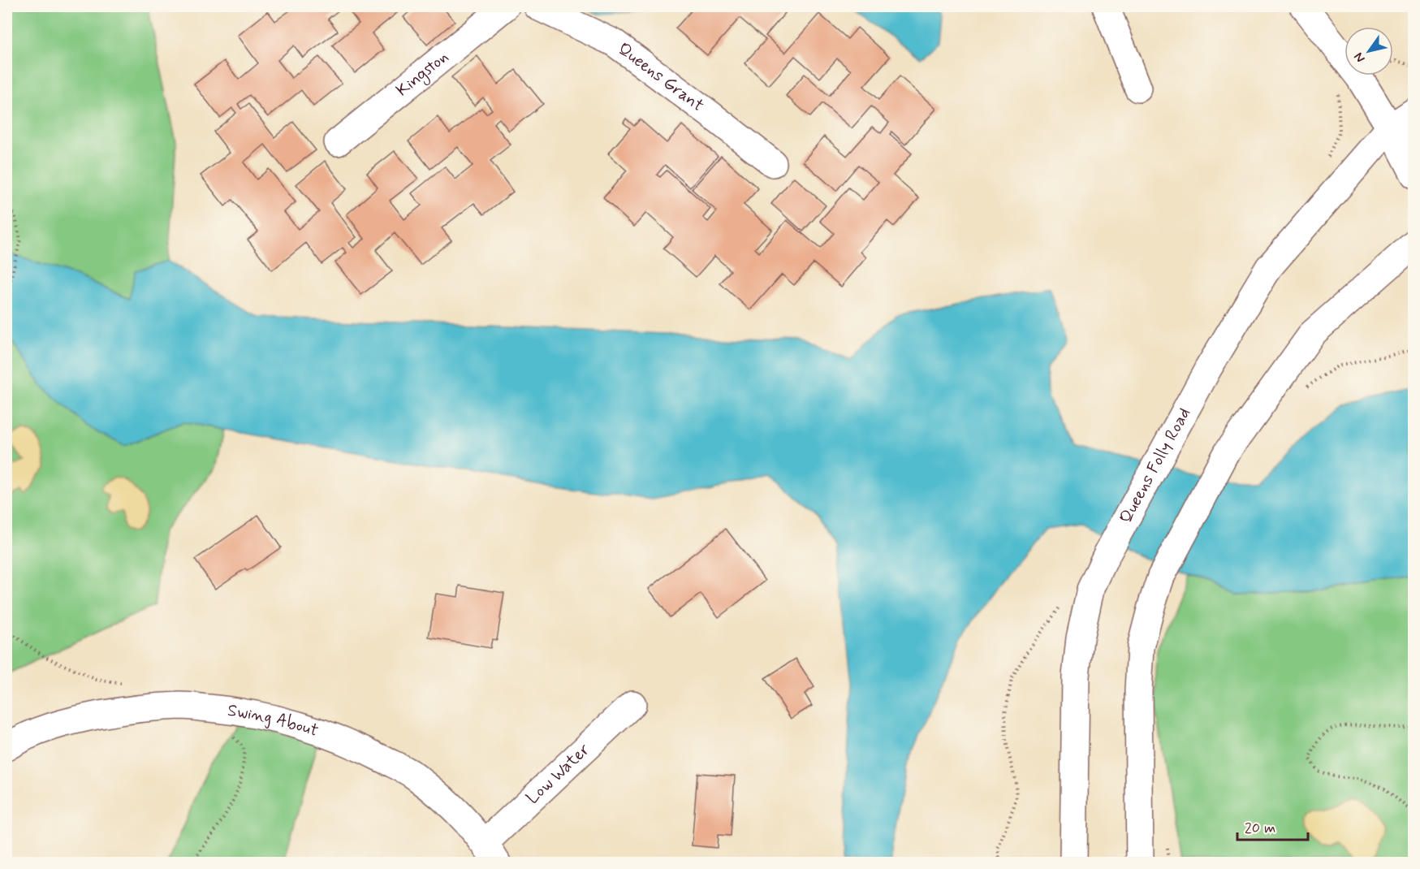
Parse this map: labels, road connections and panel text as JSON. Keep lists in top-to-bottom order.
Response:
{
  "streets": {
    "street": [
      "Kingston",
      "Queens Grant",
      "Queens Folly Road",
      "Swing About",
      "Low Water"
    ]
  },
  "crossings": [
    ["Swing About", "Low Water"]
  ],
  "scale_bar": "20 m",
  "north": "bottom left"
}
